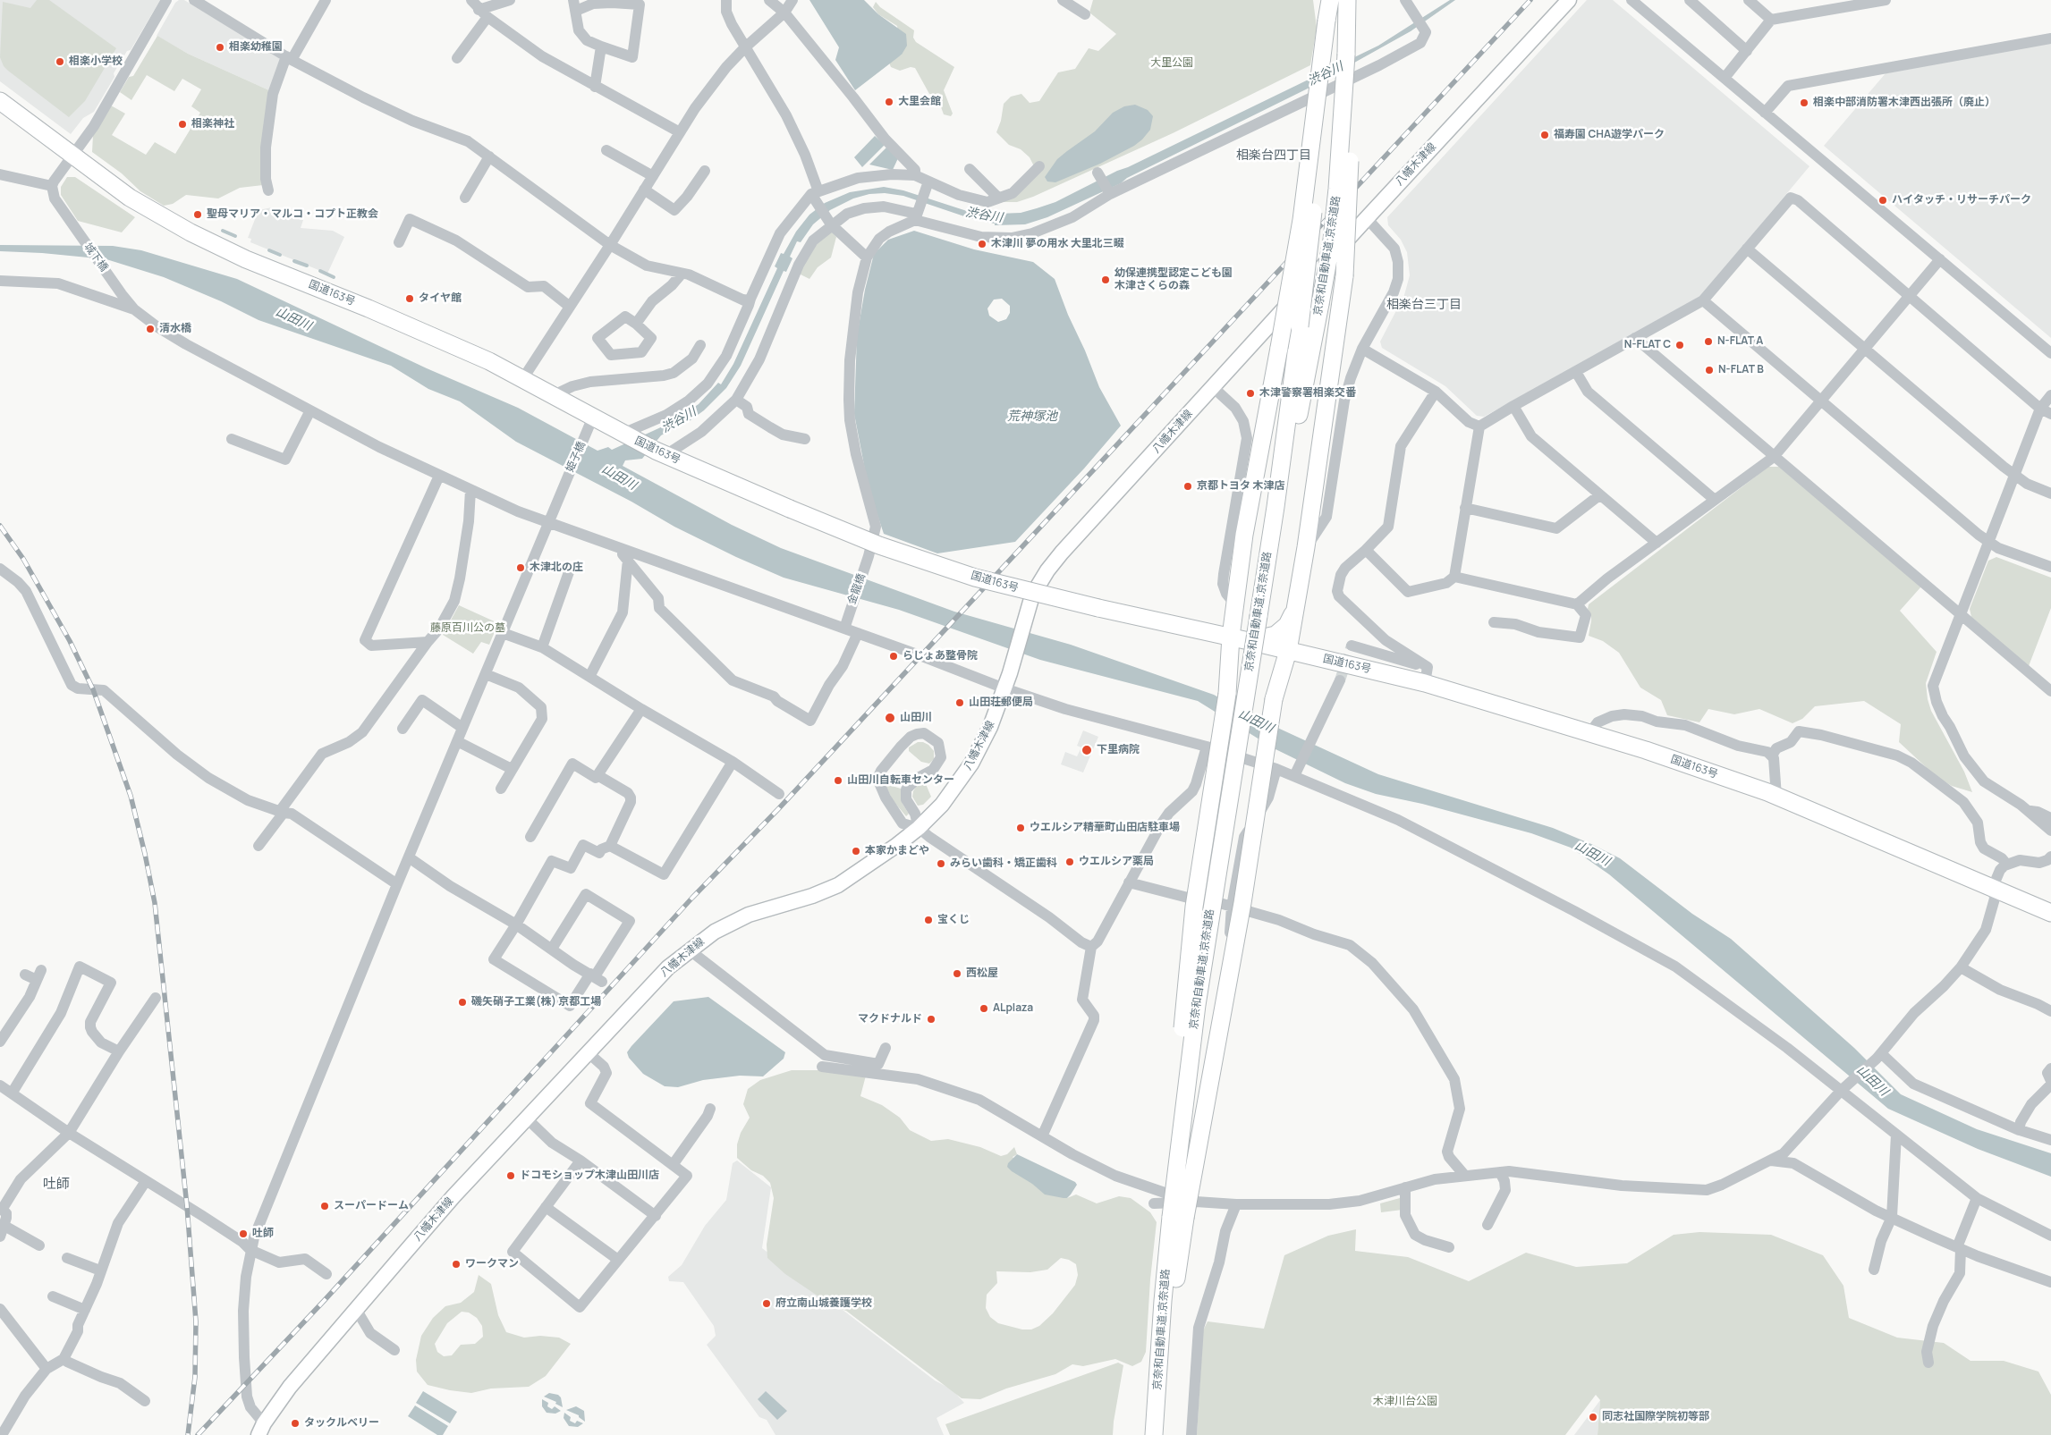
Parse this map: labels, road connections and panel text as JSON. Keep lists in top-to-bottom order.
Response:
{
  "streets": {
    "highway": ["京奈和自動車道;京奈道路", "国道163号"],
    "main road": ["八幡木津線"],
    "street": ["城下橋", "姫子橋", "金龍橋"]
  },
  "crossings": [
    ["八幡木津線", "姫子橋"],
    ["国道163号", "姫子橋"]
  ],
  "districts": ["相楽台四丁目", "相楽台三丁目", "吐師"],
  "water": ["渋谷川", "山田川", "荒神塚池"],
  "parks": ["大里公園", "藤原百川公の墓", "木津川台公園"],
  "places": [
    "相楽幼稚園",
    "相楽小学校",
    "大里会館",
    "相楽中部消防署木津西出張所（廃止）",
    "相楽神社",
    "福寿園 CHA遊学パーク",
    "ハイタッチ・リサーチパーク",
    "聖母マリア・マルコ・コプト正教会",
    "木津川 夢の用水 大里北三畷",
    "幼保連携型認定こども園 木津さくらの森",
    "タイヤ館",
    "清水橋",
    "N-FLAT A",
    "N-FLAT C",
    "N-FLAT B",
    "木津警察署相楽交番",
    "京都トヨタ 木津店",
    "木津北の庄",
    "らじょあ整骨院",
    "山田荘郵便局",
    "山田川",
    "下里病院",
    "山田川自転車センター",
    "ウエルシア精華町山田店駐車場",
    "本家かまどや",
    "ウエルシア薬局",
    "みらい歯科・矯正歯科",
    "宝くじ",
    "西松屋",
    "磯矢硝子工業(株) 京都工場",
    "ALplaza",
    "マクドナルド",
    "ドコモショップ木津山田川店",
    "スーパードーム",
    "吐師",
    "ワークマン",
    "府立南山城養護学校",
    "同志社国際学院初等部",
    "タックルベリー"
  ]
}
